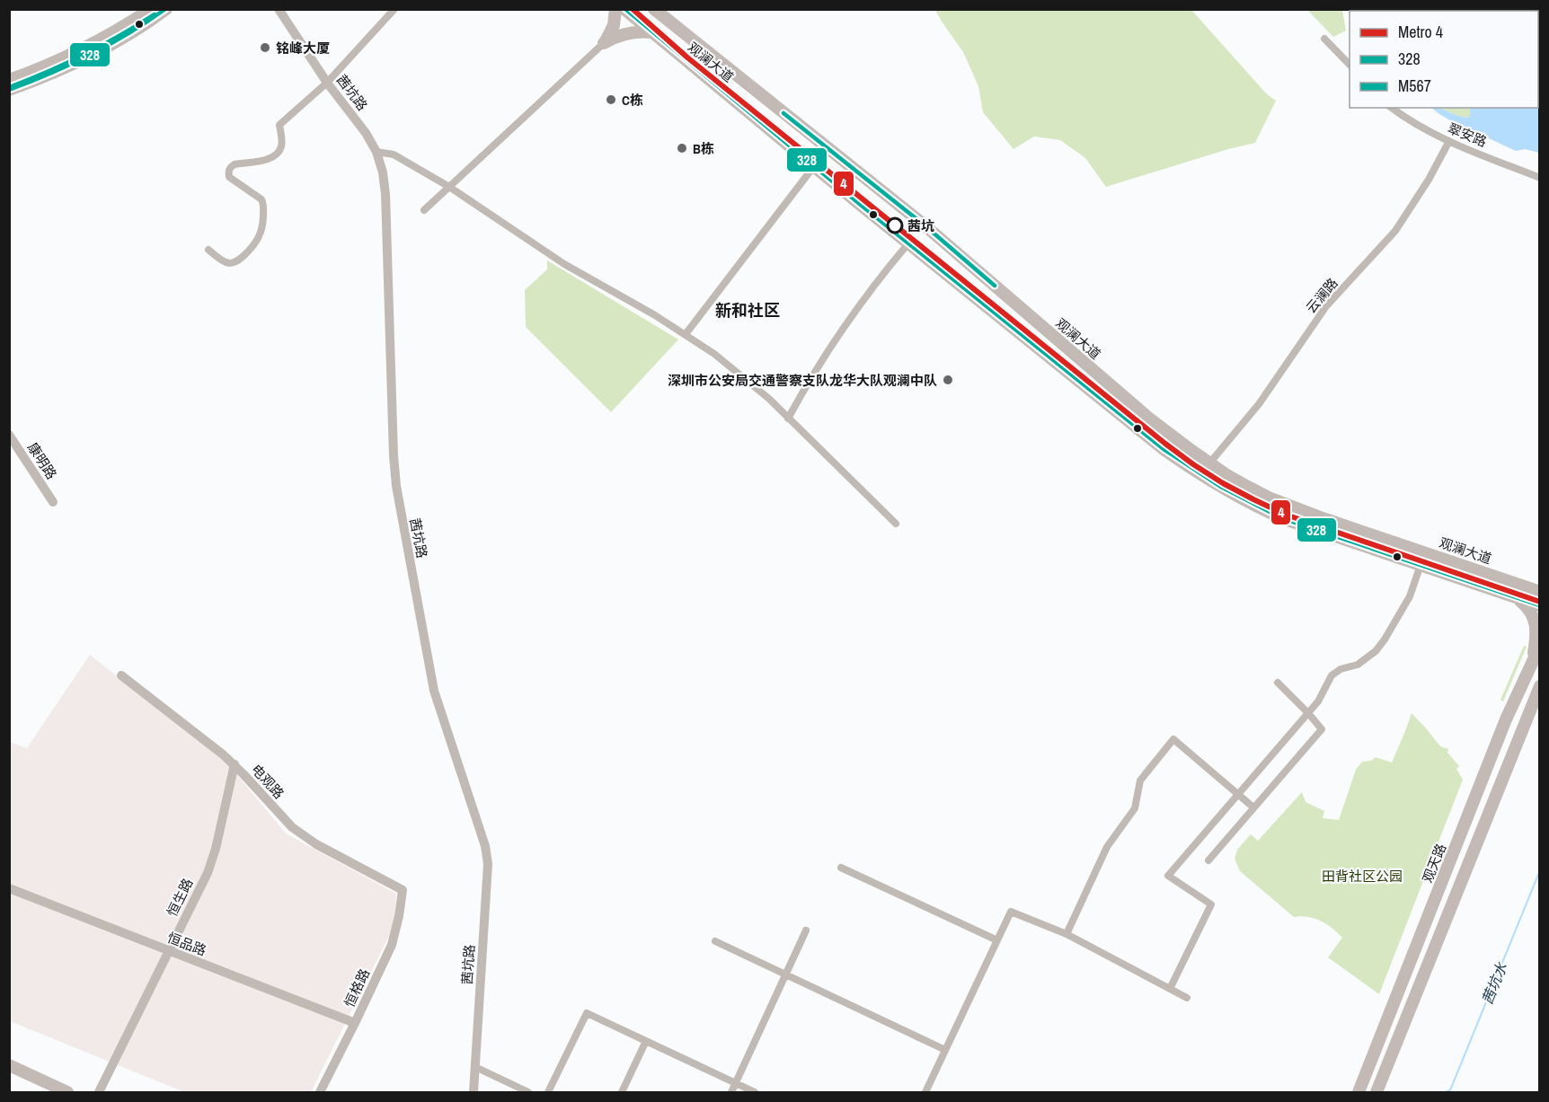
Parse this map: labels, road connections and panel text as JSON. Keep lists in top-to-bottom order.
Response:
{
  "streets": {
    "main road": ["观澜大道", "观天路"],
    "street": [
      "茜坑路",
      "翠安路",
      "云澜路",
      "康明路",
      "电观路",
      "恒生路",
      "恒品路",
      "恒格路"
    ]
  },
  "crossings": [
    ["观澜大道", "云澜路"],
    ["翠安路", "云澜路"],
    ["电观路", "恒生路"],
    ["电观路", "恒格路"],
    ["恒生路", "恒品路"],
    ["恒品路", "恒格路"]
  ],
  "districts": ["新和社区"],
  "water": ["茜坑水"],
  "parks": ["田背社区公园"],
  "places": [
    "铭峰大厦",
    "C栋",
    "B栋",
    "茜坑",
    "深圳市公安局交通警察支队龙华大队观澜中队"
  ],
  "lines": ["metro line 4", "transit line 328", "transit line M567"],
  "legend": ["Metro 4", "328", "M567"]
}
